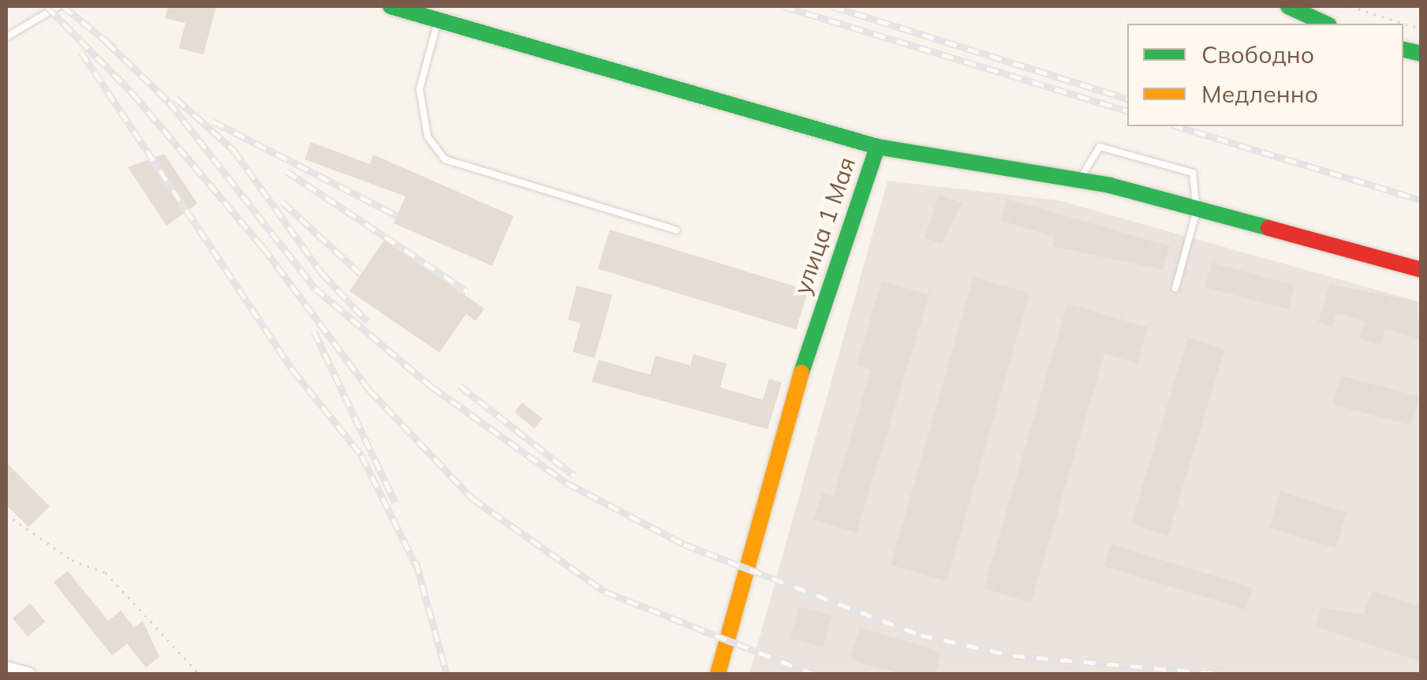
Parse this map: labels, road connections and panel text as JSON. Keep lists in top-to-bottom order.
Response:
{
  "streets": {
    "street": ["улица 1 Мая"]
  },
  "legend": ["Свободно", "Медленно"]
}
